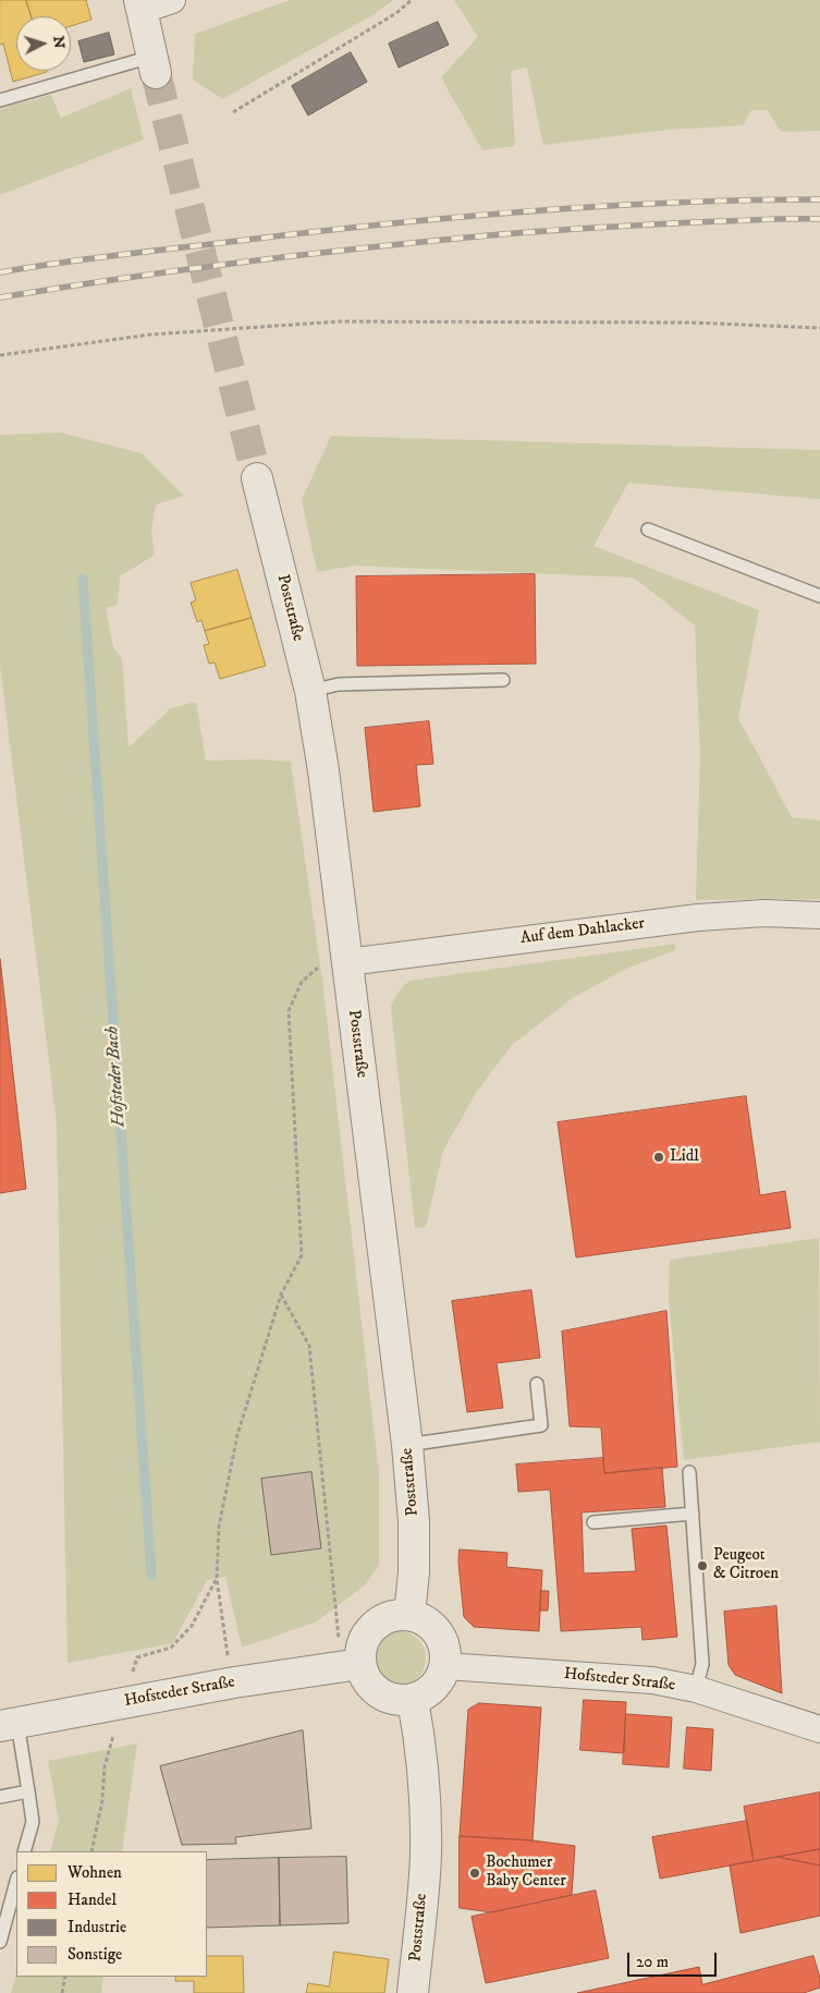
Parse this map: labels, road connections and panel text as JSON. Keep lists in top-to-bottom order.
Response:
{
  "streets": {
    "street": ["Poststraße", "Auf dem Dahlacker", "Hofsteder Straße"]
  },
  "crossings": [
    ["Poststraße", "Auf dem Dahlacker"],
    ["Poststraße", "Hofsteder Straße"]
  ],
  "water": ["Hofsteder Bach"],
  "places": ["Lidl", "Peugeot & Citroen", "Bochumer Baby Center"],
  "legend": [
    "Wohnen",
    "Handel",
    "Industrie",
    "Sonstige"
  ],
  "scale_bar": "20 m",
  "north": "right"
}
